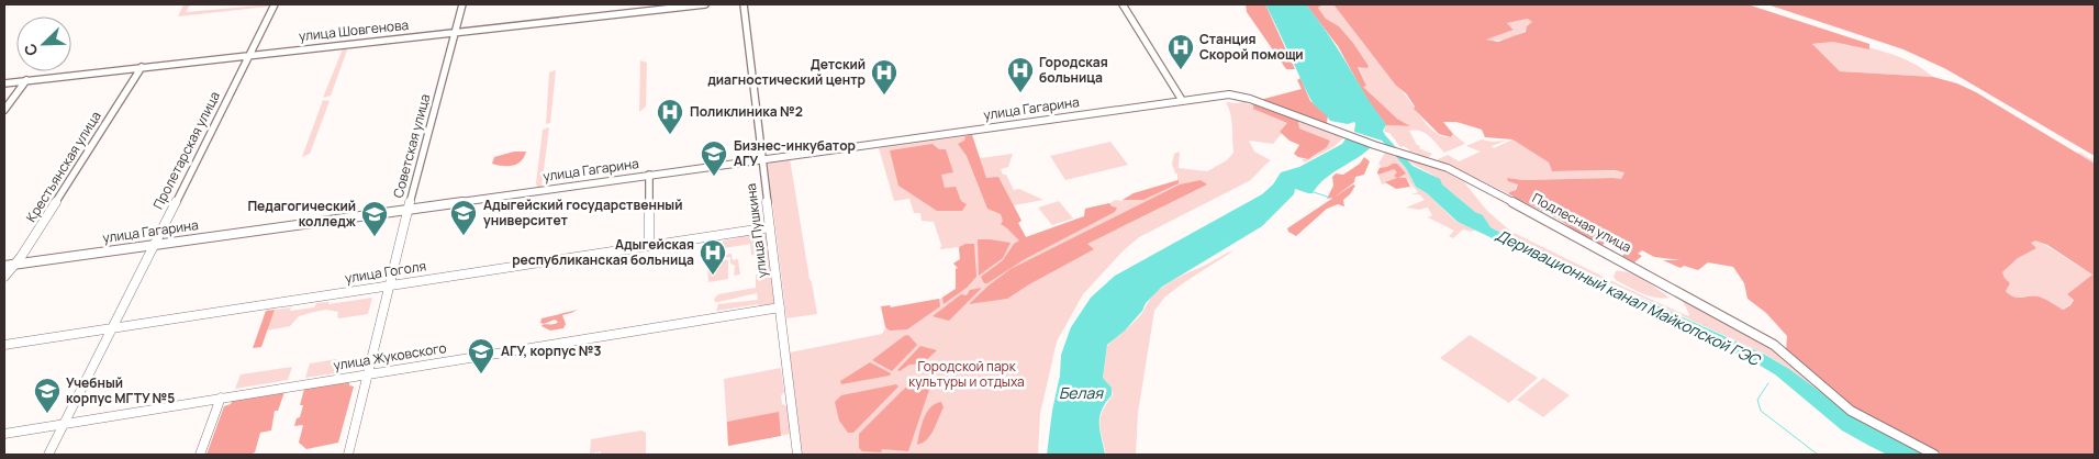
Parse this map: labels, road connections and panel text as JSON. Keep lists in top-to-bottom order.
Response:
{
  "streets": {
    "main road": [
      "улица Шовгенова",
      "улица Гагарина",
      "Советская улица",
      "Пролетарская улица",
      "Крестьянская улица",
      "Подлесная улица",
      "улица Пушкина",
      "улица Гоголя",
      "улица Жуковского"
    ]
  },
  "crossings": [
    ["улица Шовгенова", "Советская улица"],
    ["улица Шовгенова", "Пролетарская улица"],
    ["улица Шовгенова", "Крестьянская улица"],
    ["улица Гагарина", "Советская улица"],
    ["улица Гагарина", "Пролетарская улица"],
    ["улица Гагарина", "Крестьянская улица"],
    ["улица Гагарина", "Подлесная улица"],
    ["улица Гагарина", "улица Пушкина"],
    ["Советская улица", "улица Гоголя"],
    ["Советская улица", "улица Жуковского"],
    ["Пролетарская улица", "улица Гоголя"],
    ["Пролетарская улица", "улица Жуковского"],
    ["улица Пушкина", "улица Гоголя"],
    ["улица Пушкина", "улица Жуковского"]
  ],
  "water": ["Деривационный канал Майкопской ГЭС", "Белая"],
  "parks": ["Городской парк культуры и отдыха"],
  "places": {
    "hospital": [
      "Станция Скорой помощи",
      "Городская больница",
      "Детский диагностический центр",
      "Поликлиника №2",
      "Адыгейская республиканская больница"
    ],
    "school or university": [
      "Бизнес-инкубатор АГУ",
      "Адыгейский государственный университет",
      "Педагогический колледж",
      "АГУ, корпус №3",
      "Учебный корпус МГТУ №5"
    ]
  },
  "north": "bottom left"
}
